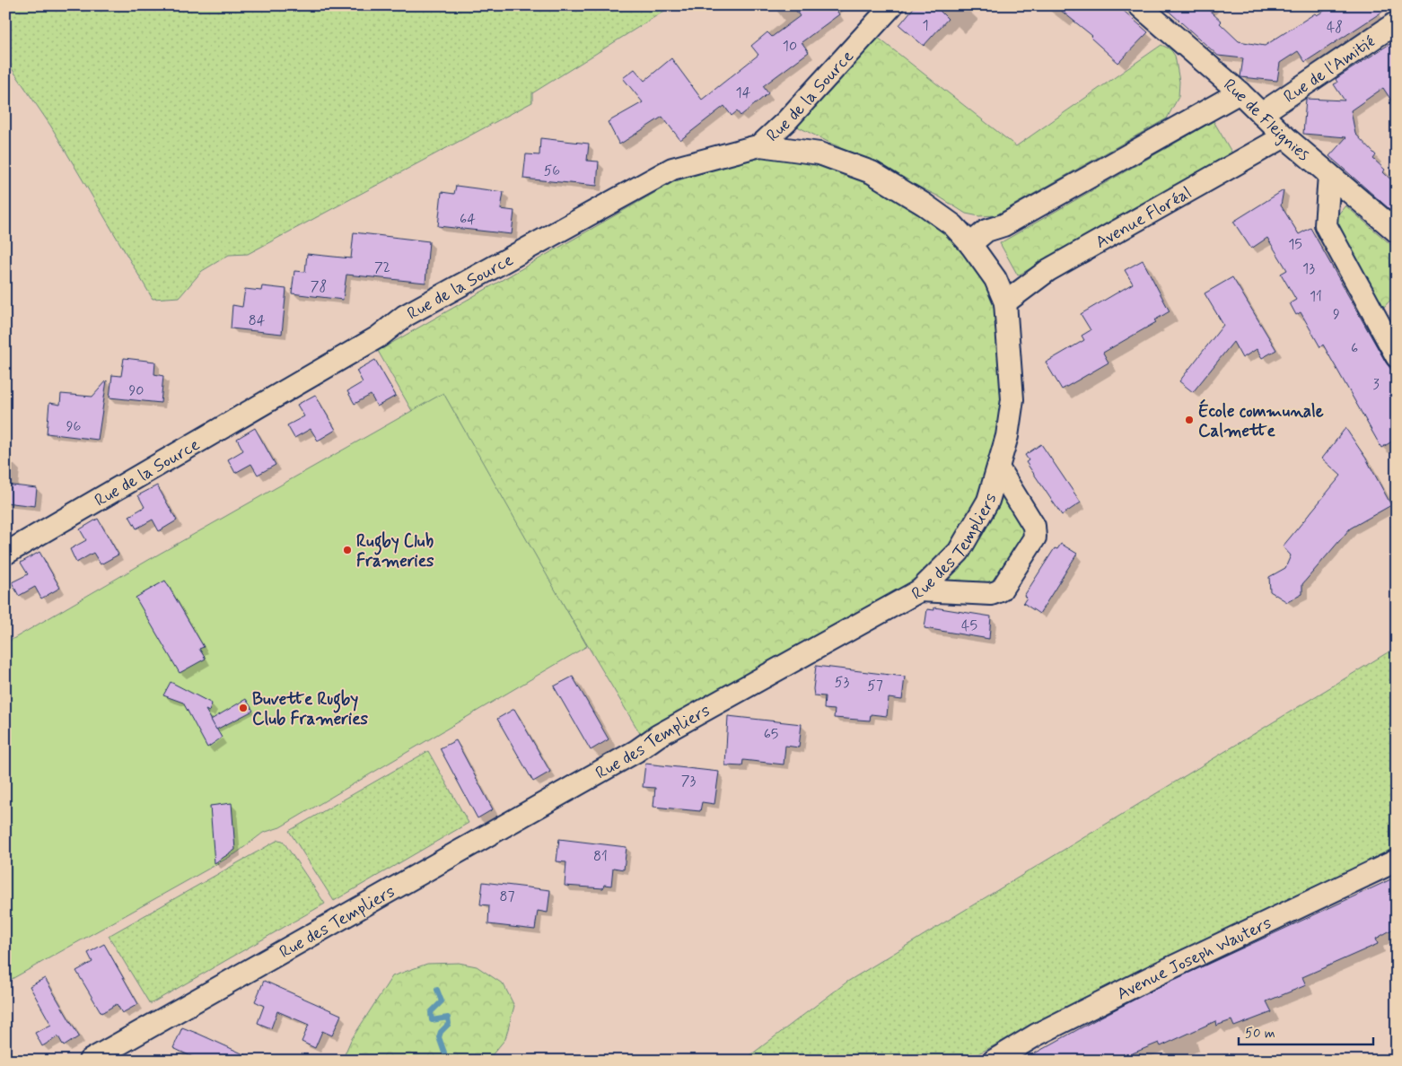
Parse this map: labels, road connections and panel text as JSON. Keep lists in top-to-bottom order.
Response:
{
  "streets": {
    "street": [
      "Rue de l'Amitié",
      "Rue de la Source",
      "Rue de Fleignies",
      "Avenue Floréal",
      "Rue des Templiers",
      "Avenue Joseph Wauters"
    ]
  },
  "crossings": [
    ["Rue de l'Amitié", "Rue de Fleignies"],
    ["Rue de la Source", "Rue des Templiers"],
    ["Rue de Fleignies", "Avenue Floréal"],
    ["Avenue Floréal", "Rue des Templiers"]
  ],
  "places": ["École communale Calmette", "Rugby Club Frameries", "Buvette Rugby Club Frameries"],
  "house_numbers": [
    "1",
    "48",
    "10",
    "14",
    "56",
    "64",
    "15",
    "72",
    "13",
    "78",
    "11",
    "9",
    "84",
    "6",
    "3",
    "90",
    "96",
    "45",
    "53",
    "57",
    "65",
    "73",
    "81",
    "87"
  ],
  "scale_bar": "50 m"
}
